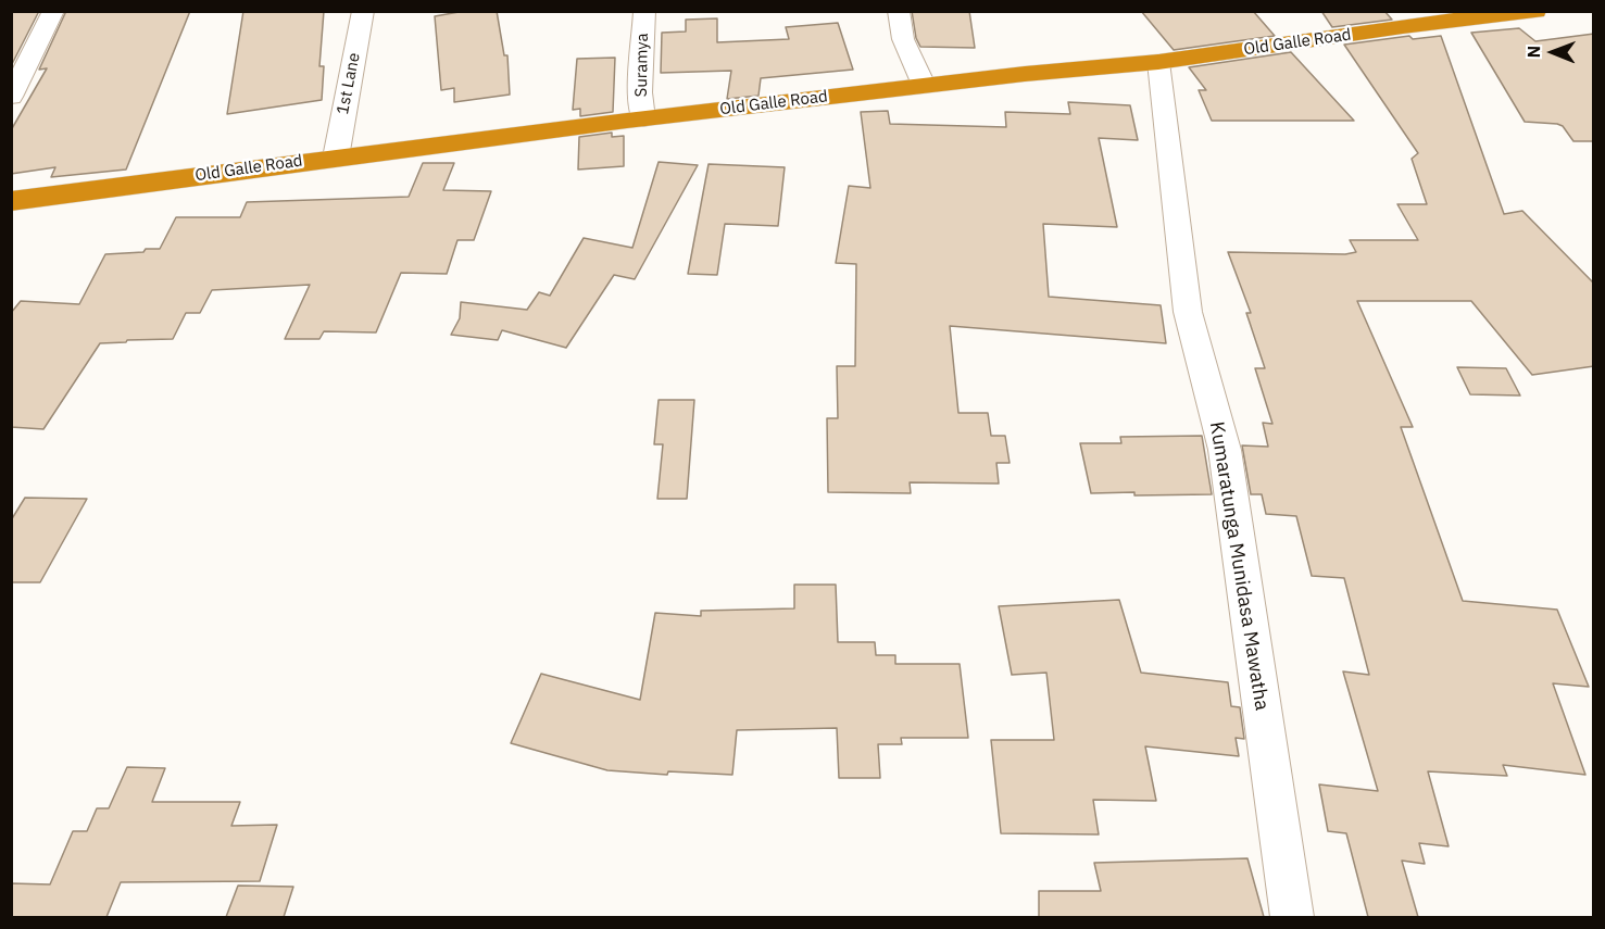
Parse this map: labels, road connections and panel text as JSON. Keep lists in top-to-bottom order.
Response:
{
  "streets": {
    "highway": ["Old Galle Road"],
    "street": ["Suramya", "1st Lane", "Kumaratunga Munidasa Mawatha"]
  },
  "crossings": [
    ["Old Galle Road", "Suramya"],
    ["Old Galle Road", "1st Lane"],
    ["Old Galle Road", "Kumaratunga Munidasa Mawatha"]
  ],
  "north": "left"
}
